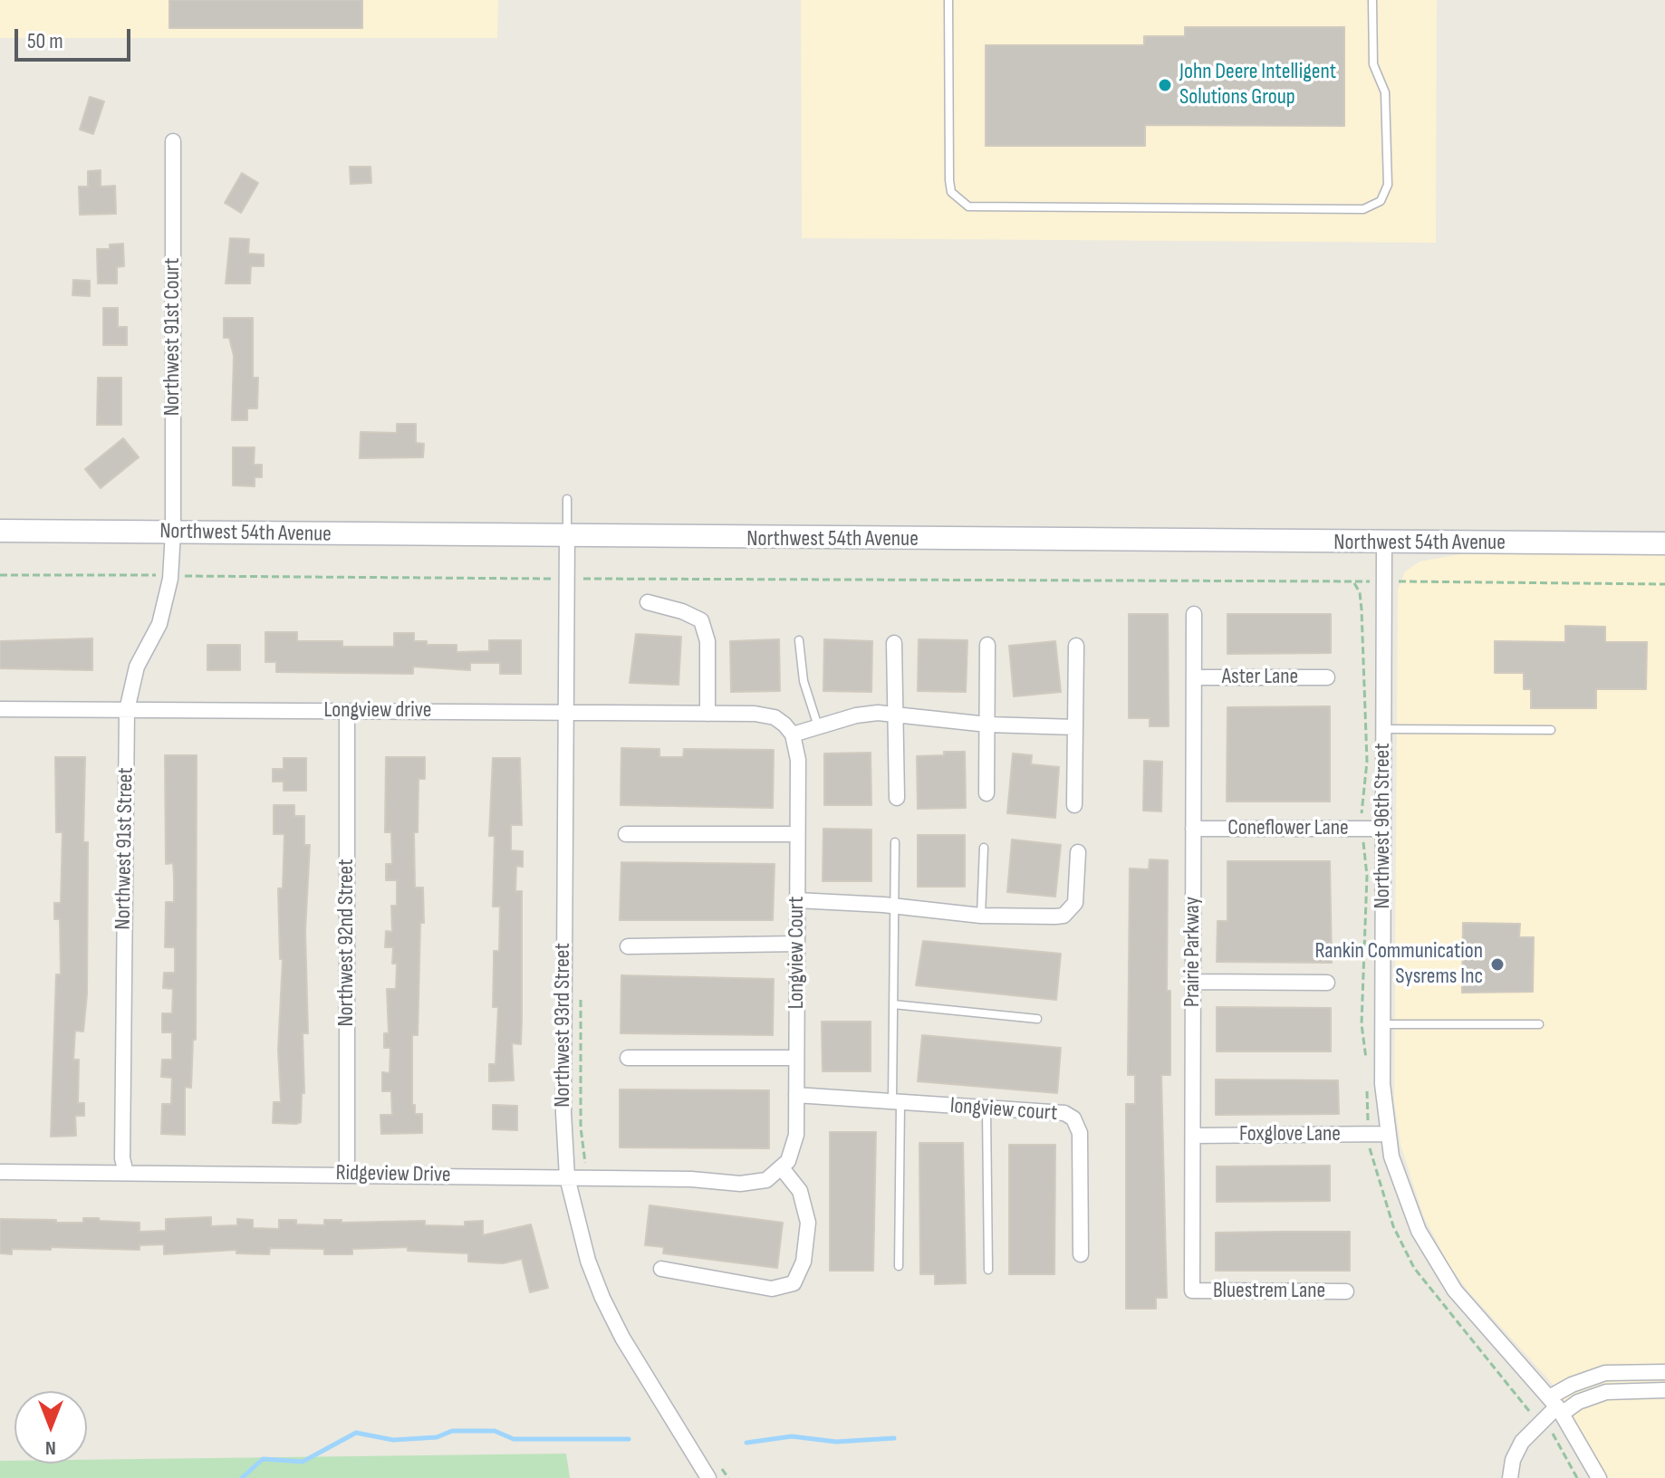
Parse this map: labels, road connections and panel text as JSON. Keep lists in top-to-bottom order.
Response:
{
  "streets": {
    "street": [
      "Northwest 91st Court",
      "Northwest 54th Avenue",
      "Aster Lane",
      "Longview drive",
      "Northwest 96th Street",
      "Coneflower Lane",
      "Northwest 91st Street",
      "Northwest 92nd Street",
      "Prairie Parkway",
      "Longview Court",
      "Northwest 93rd Street",
      "longview court",
      "Foxglove Lane",
      "Ridgeview Drive",
      "Bluestrem Lane"
    ]
  },
  "crossings": [
    ["Northwest 91st Court", "Northwest 54th Avenue"],
    ["Northwest 91st Court", "Northwest 91st Street"],
    ["Northwest 54th Avenue", "Northwest 96th Street"],
    ["Northwest 54th Avenue", "Northwest 91st Street"],
    ["Northwest 54th Avenue", "Northwest 93rd Street"],
    ["Aster Lane", "Prairie Parkway"],
    ["Longview drive", "Northwest 91st Street"],
    ["Longview drive", "Northwest 92nd Street"],
    ["Longview drive", "Longview Court"],
    ["Longview drive", "Northwest 93rd Street"],
    ["Northwest 96th Street", "Coneflower Lane"],
    ["Northwest 96th Street", "Foxglove Lane"],
    ["Coneflower Lane", "Prairie Parkway"],
    ["Northwest 91st Street", "Ridgeview Drive"],
    ["Northwest 92nd Street", "Ridgeview Drive"],
    ["Prairie Parkway", "Foxglove Lane"],
    ["Prairie Parkway", "Bluestrem Lane"],
    ["Longview Court", "longview court"],
    ["Longview Court", "Ridgeview Drive"],
    ["Northwest 93rd Street", "Ridgeview Drive"]
  ],
  "places": ["John Deere Intelligent Solutions Group", "Rankin Communication Sysrems Inc"],
  "scale_bar": "50 m",
  "north": "bottom"
}
